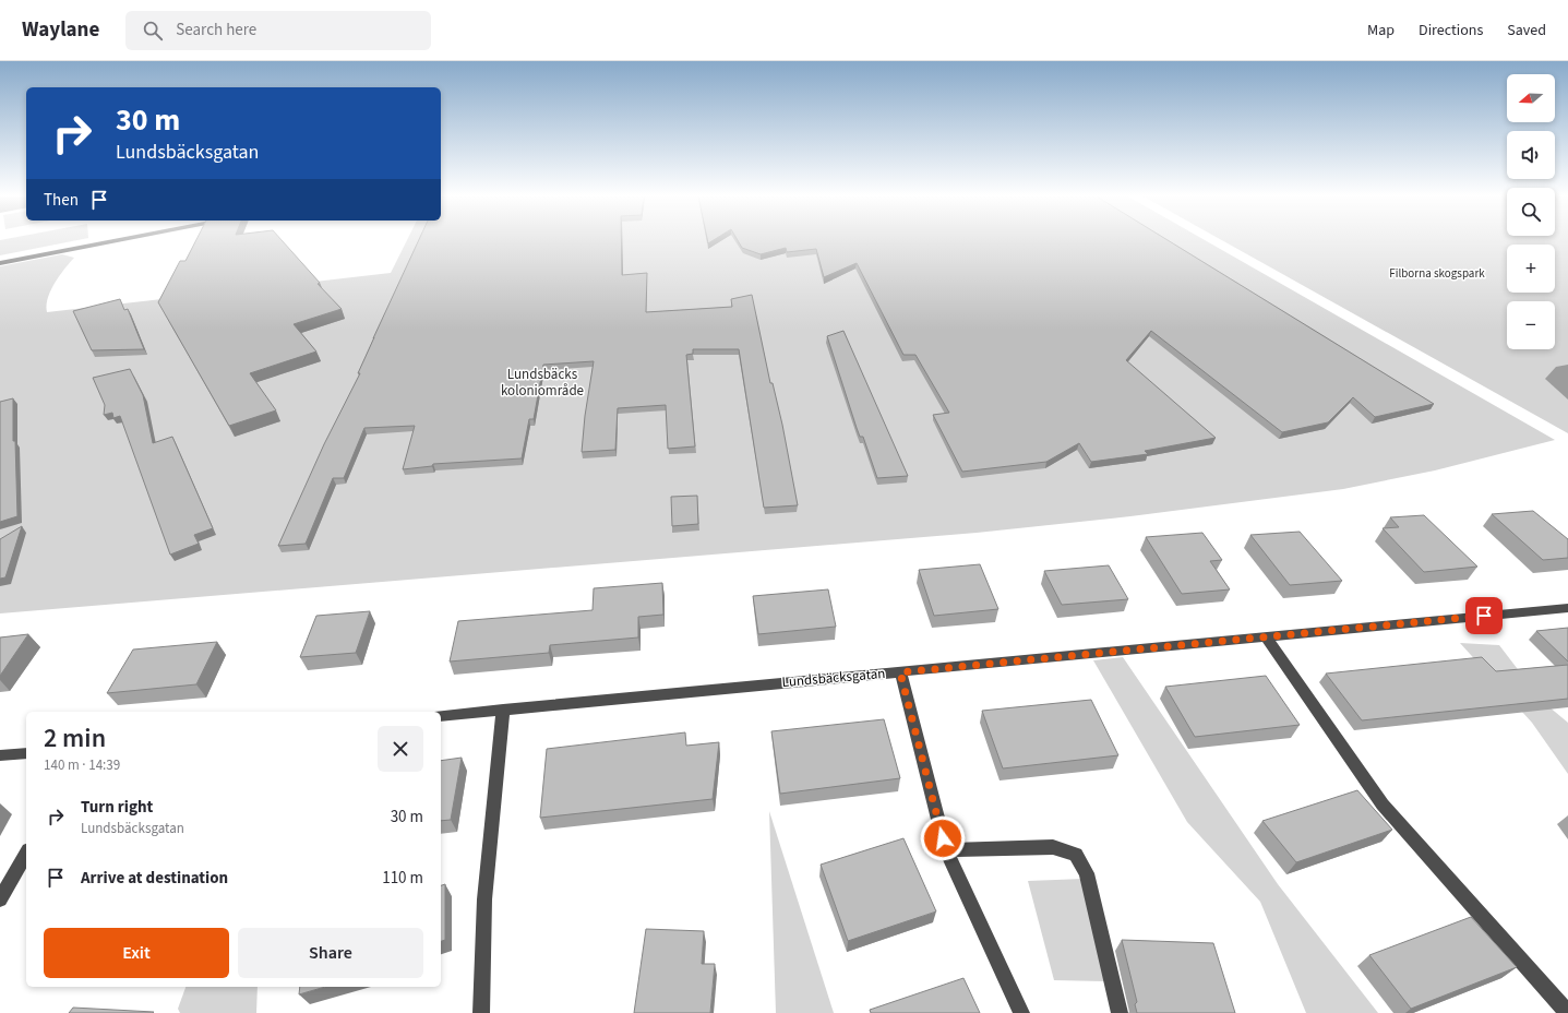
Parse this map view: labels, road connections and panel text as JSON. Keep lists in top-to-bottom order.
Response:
{
  "streets": {
    "street": ["Lundsbäcksgatan"]
  },
  "parks": ["Filborna skogspark", "Lundsbäcks koloniområde"],
  "north": "left",
  "page": {
    "header": "Waylane",
    "search": "Search here",
    "nav": ["Map", "Directions", "Saved"],
    "map_buttons": ["+", "−"],
    "turn": ["30 m", "Lundsbäcksgatan"],
    "then": "Then",
    "heading": ["2 min", "140 m · 14:39"],
    "list": [
      {
        "name": "Turn right",
        "note": "Lundsbäcksgatan",
        "value": "30 m"
      },
      {
        "name": "Arrive at destination",
        "value": "110 m"
      }
    ],
    "buttons": ["Exit", "Share"]
  }
}
